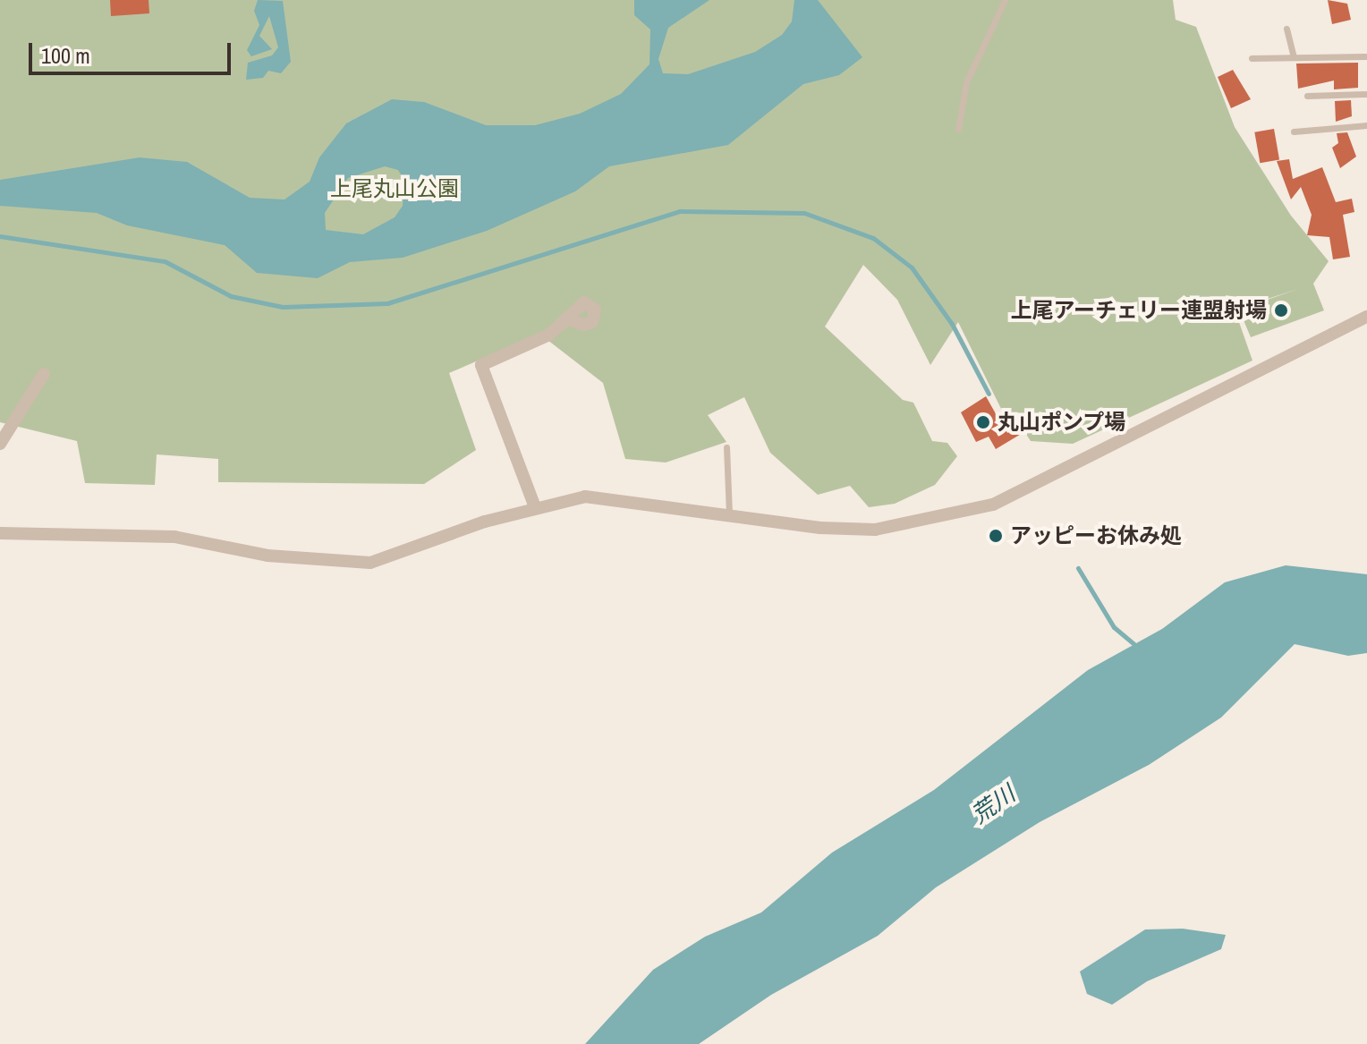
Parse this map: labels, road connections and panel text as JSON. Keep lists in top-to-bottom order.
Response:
{
  "water": ["荒川"],
  "parks": ["上尾丸山公園"],
  "places": ["上尾アーチェリー連盟射場", "丸山ポンプ場", "アッピーお休み処"],
  "scale_bar": "100 m"
}
